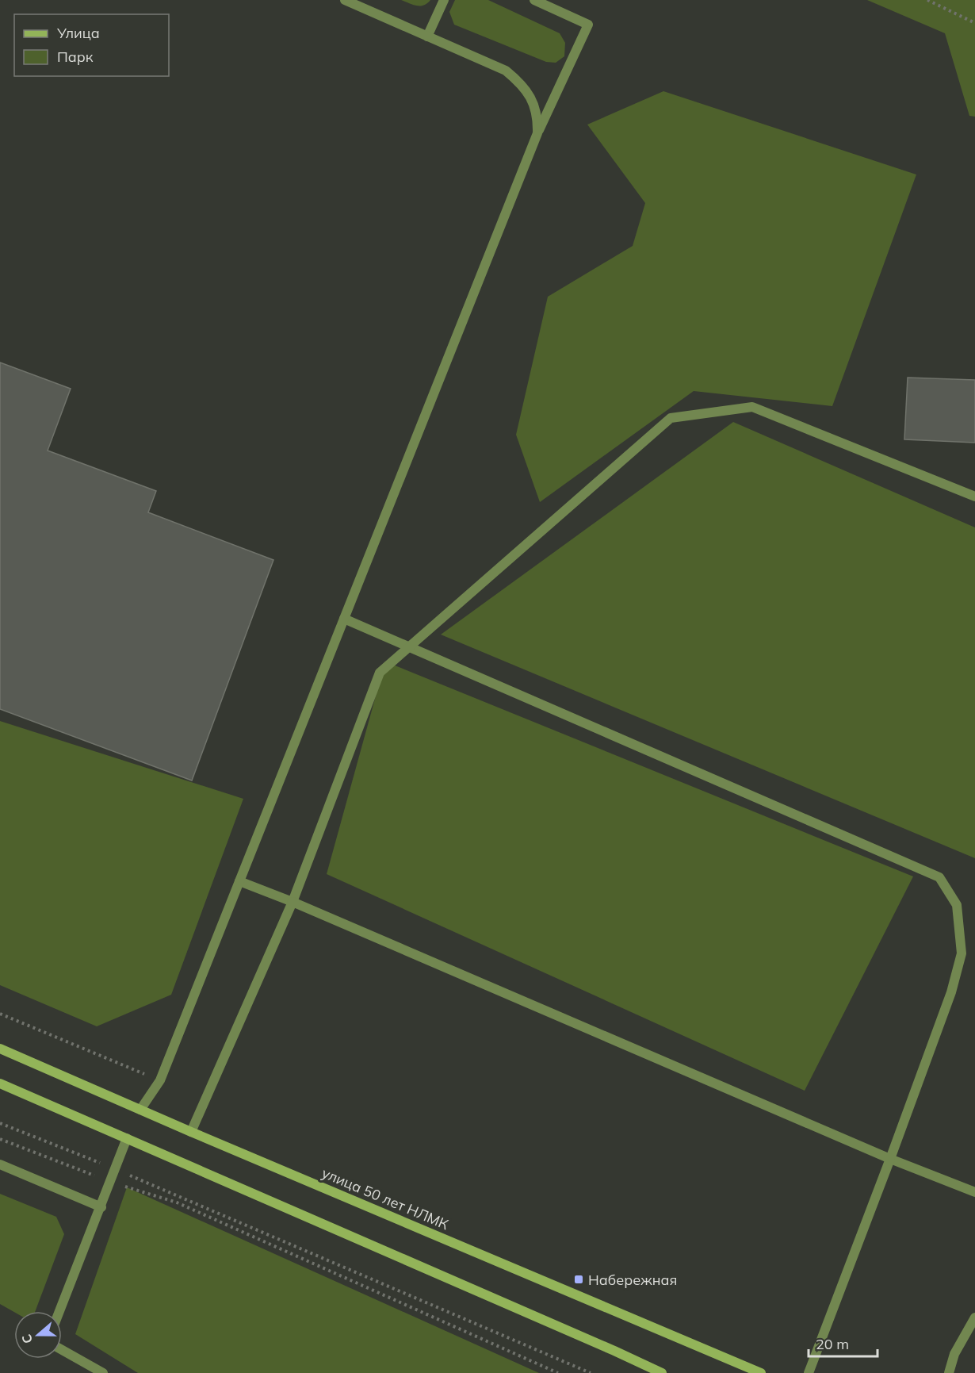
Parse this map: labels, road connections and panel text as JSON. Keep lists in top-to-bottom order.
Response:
{
  "streets": {
    "main road": ["улица 50 лет НЛМК"]
  },
  "places": {
    "transit": ["Набережная"]
  },
  "legend": ["Улица", "Парк"],
  "scale_bar": "20 m",
  "north": "left"
}
